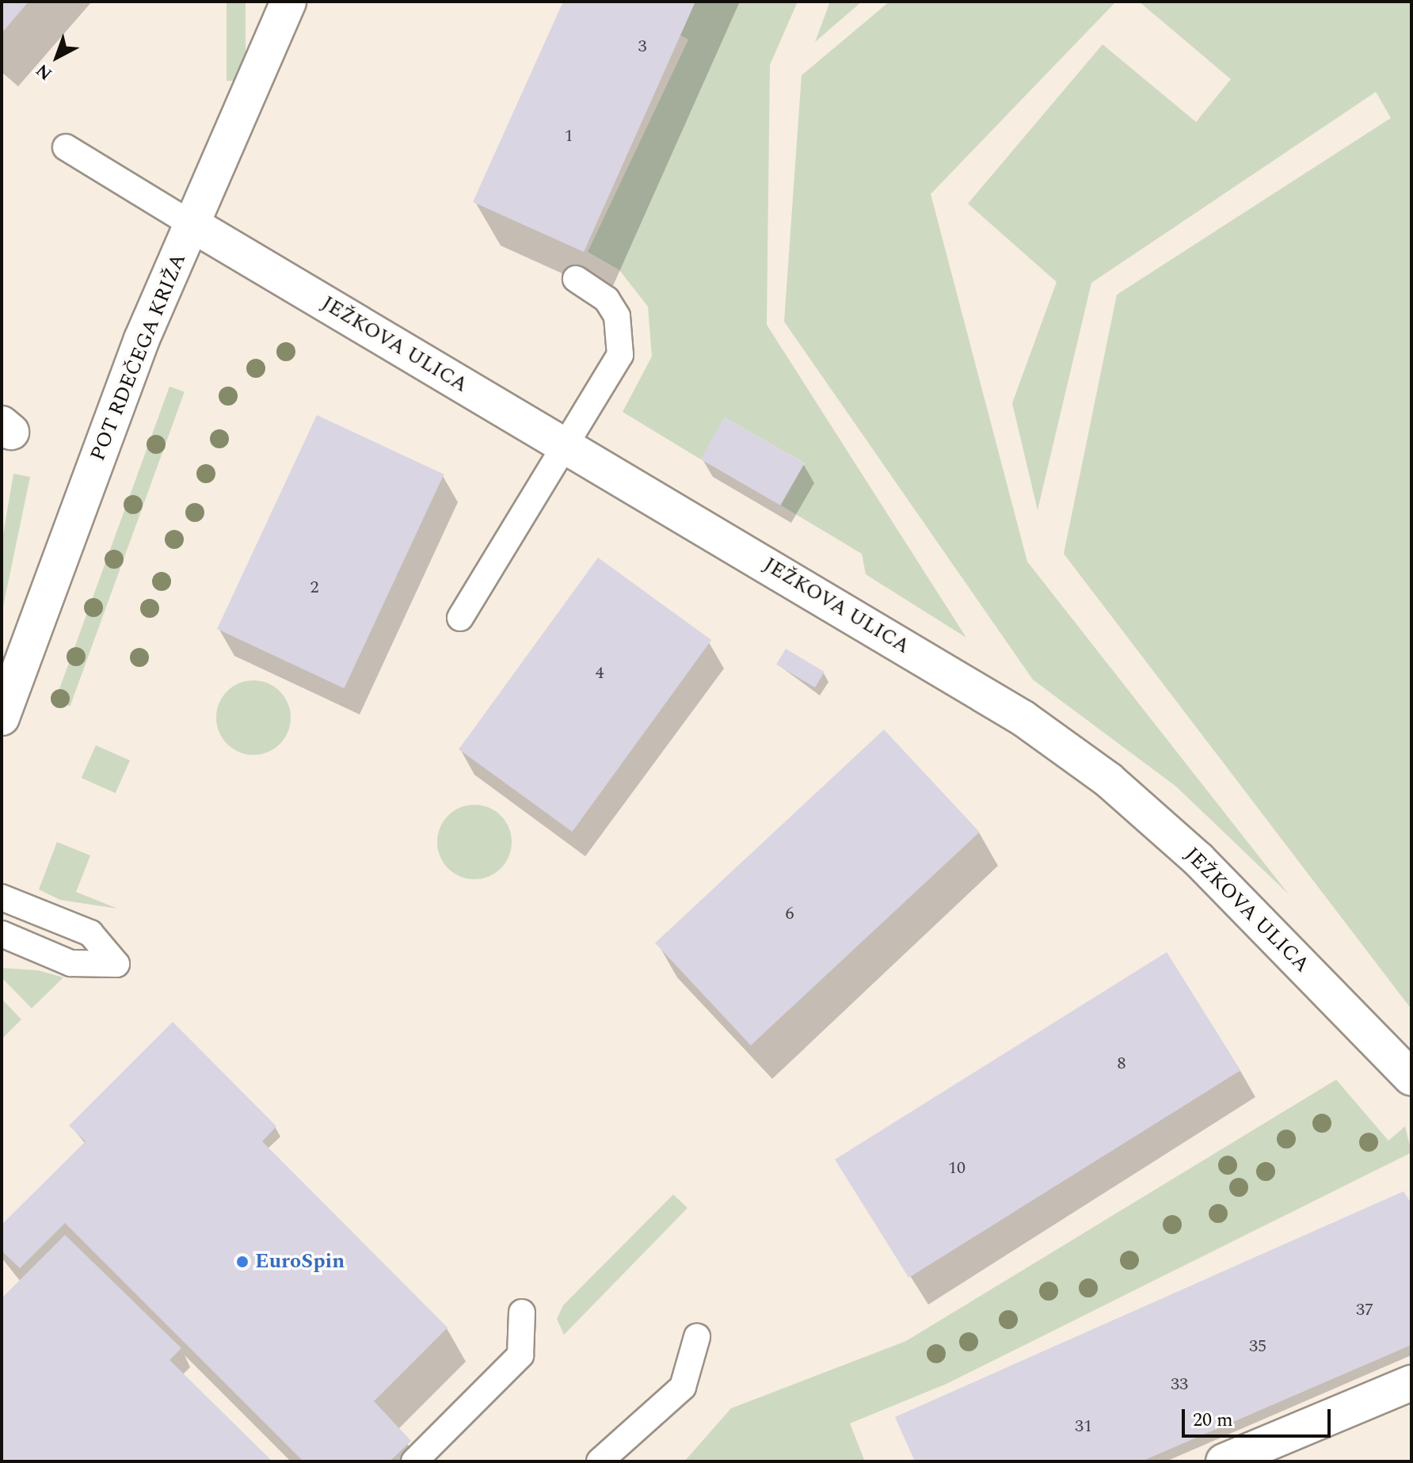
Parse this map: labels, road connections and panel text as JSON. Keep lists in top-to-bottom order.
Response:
{
  "streets": {
    "street": ["JEŽKOVA ULICA", "POT RDEČEGA KRIŽA"]
  },
  "crossings": [
    ["JEŽKOVA ULICA", "POT RDEČEGA KRIŽA"]
  ],
  "places": ["EuroSpin"],
  "house_numbers": [
    "3",
    "1",
    "2",
    "4",
    "6",
    "8",
    "10",
    "37",
    "35",
    "33",
    "31"
  ],
  "scale_bar": "20 m",
  "north": "bottom left"
}
